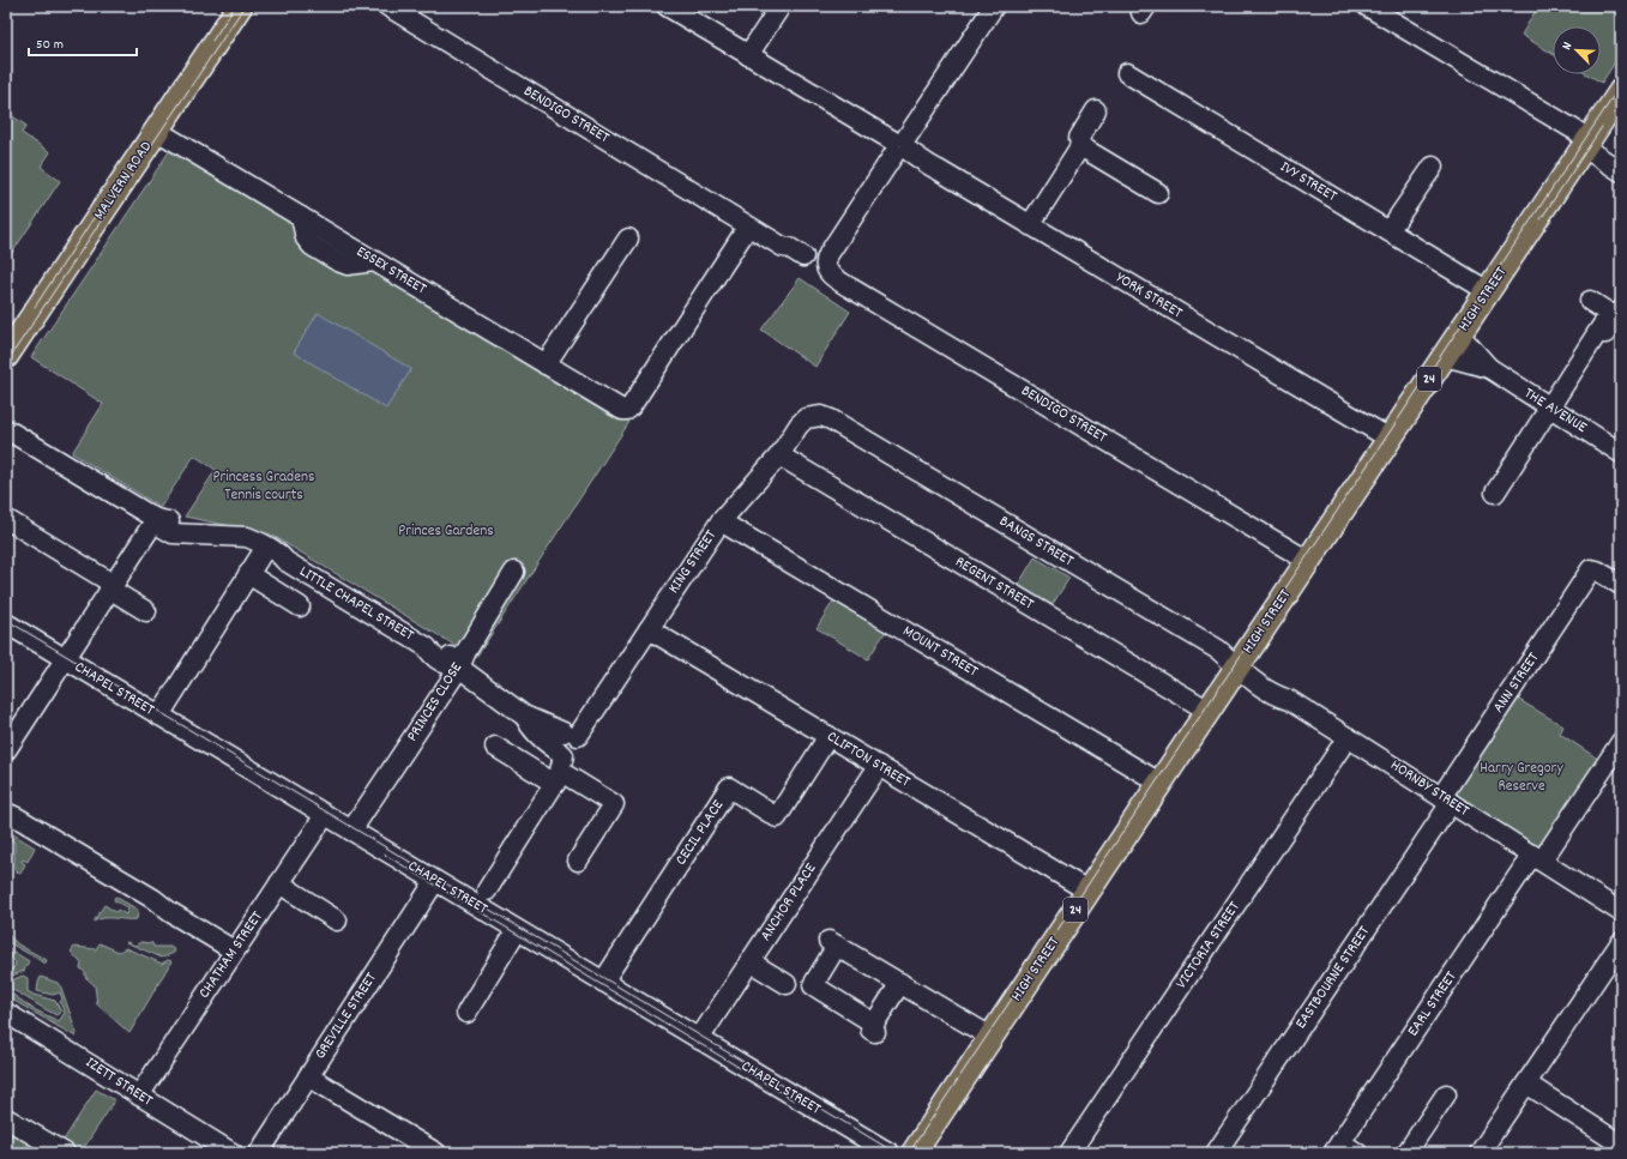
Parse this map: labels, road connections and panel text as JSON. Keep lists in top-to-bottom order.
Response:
{
  "streets": {
    "main road": ["MALVERN ROAD", "HIGH STREET", "24"],
    "street": [
      "BENDIGO STREET",
      "IVY STREET",
      "ESSEX STREET",
      "YORK STREET",
      "THE AVENUE",
      "BANGS STREET",
      "KING STREET",
      "REGENT STREET",
      "LITTLE CHAPEL STREET",
      "MOUNT STREET",
      "ANN STREET",
      "CHAPEL STREET",
      "PRINCES CLOSE",
      "CLIFTON STREET",
      "HORNBY STREET",
      "CECIL PLACE",
      "ANCHOR PLACE",
      "VICTORIA STREET",
      "CHATHAM STREET",
      "EASTBOURNE STREET",
      "EARL STREET",
      "GREVILLE STREET",
      "IZETT STREET"
    ]
  },
  "crossings": [
    ["BENDIGO STREET", "ESSEX STREET"],
    ["BENDIGO STREET", "YORK STREET"],
    ["BENDIGO STREET", "HIGH STREET"],
    ["MALVERN ROAD", "ESSEX STREET"],
    ["IVY STREET", "HIGH STREET"],
    ["YORK STREET", "HIGH STREET"],
    ["HIGH STREET", "THE AVENUE"],
    ["HIGH STREET", "BANGS STREET"],
    ["HIGH STREET", "REGENT STREET"],
    ["HIGH STREET", "MOUNT STREET"],
    ["HIGH STREET", "CLIFTON STREET"],
    ["HIGH STREET", "HORNBY STREET"],
    ["BANGS STREET", "KING STREET"],
    ["BANGS STREET", "HORNBY STREET"],
    ["KING STREET", "REGENT STREET"],
    ["KING STREET", "LITTLE CHAPEL STREET"],
    ["KING STREET", "MOUNT STREET"],
    ["KING STREET", "CLIFTON STREET"],
    ["LITTLE CHAPEL STREET", "PRINCES CLOSE"],
    ["ANN STREET", "HORNBY STREET"],
    ["ANN STREET", "EASTBOURNE STREET"],
    ["CHAPEL STREET", "PRINCES CLOSE"],
    ["CHAPEL STREET", "CECIL PLACE"],
    ["CHAPEL STREET", "ANCHOR PLACE"],
    ["CHAPEL STREET", "CHATHAM STREET"],
    ["CHAPEL STREET", "GREVILLE STREET"],
    ["CLIFTON STREET", "CECIL PLACE"],
    ["CLIFTON STREET", "ANCHOR PLACE"],
    ["HORNBY STREET", "VICTORIA STREET"],
    ["HORNBY STREET", "EASTBOURNE STREET"],
    ["HORNBY STREET", "EARL STREET"],
    ["CHATHAM STREET", "IZETT STREET"]
  ],
  "parks": ["Princess Gradens Tennis courts", "Princes Gardens", "Harry Gregory Reserve"],
  "scale_bar": "50 m",
  "north": "top left"
}
